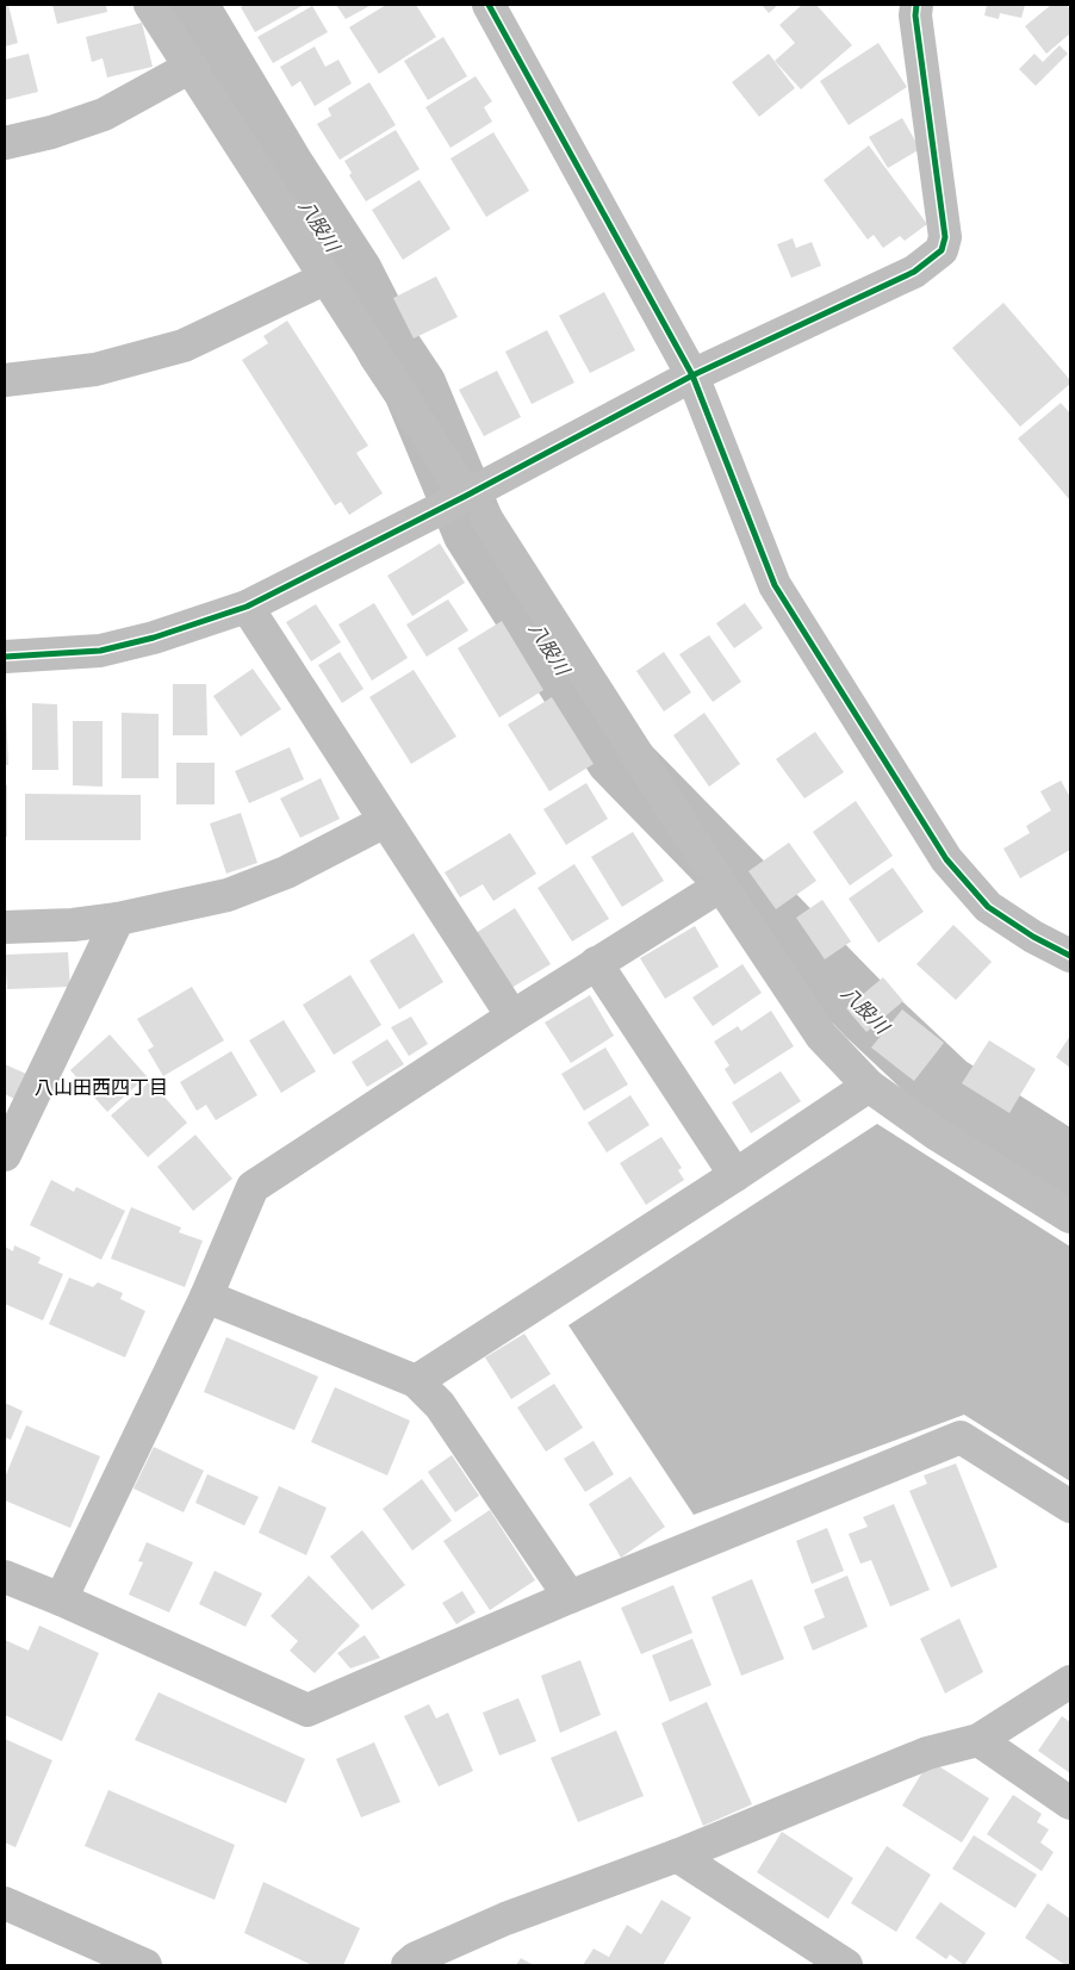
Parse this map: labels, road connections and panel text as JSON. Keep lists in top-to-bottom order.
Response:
{
  "districts": ["八山田西四丁目"],
  "water": ["八股川"]
}
